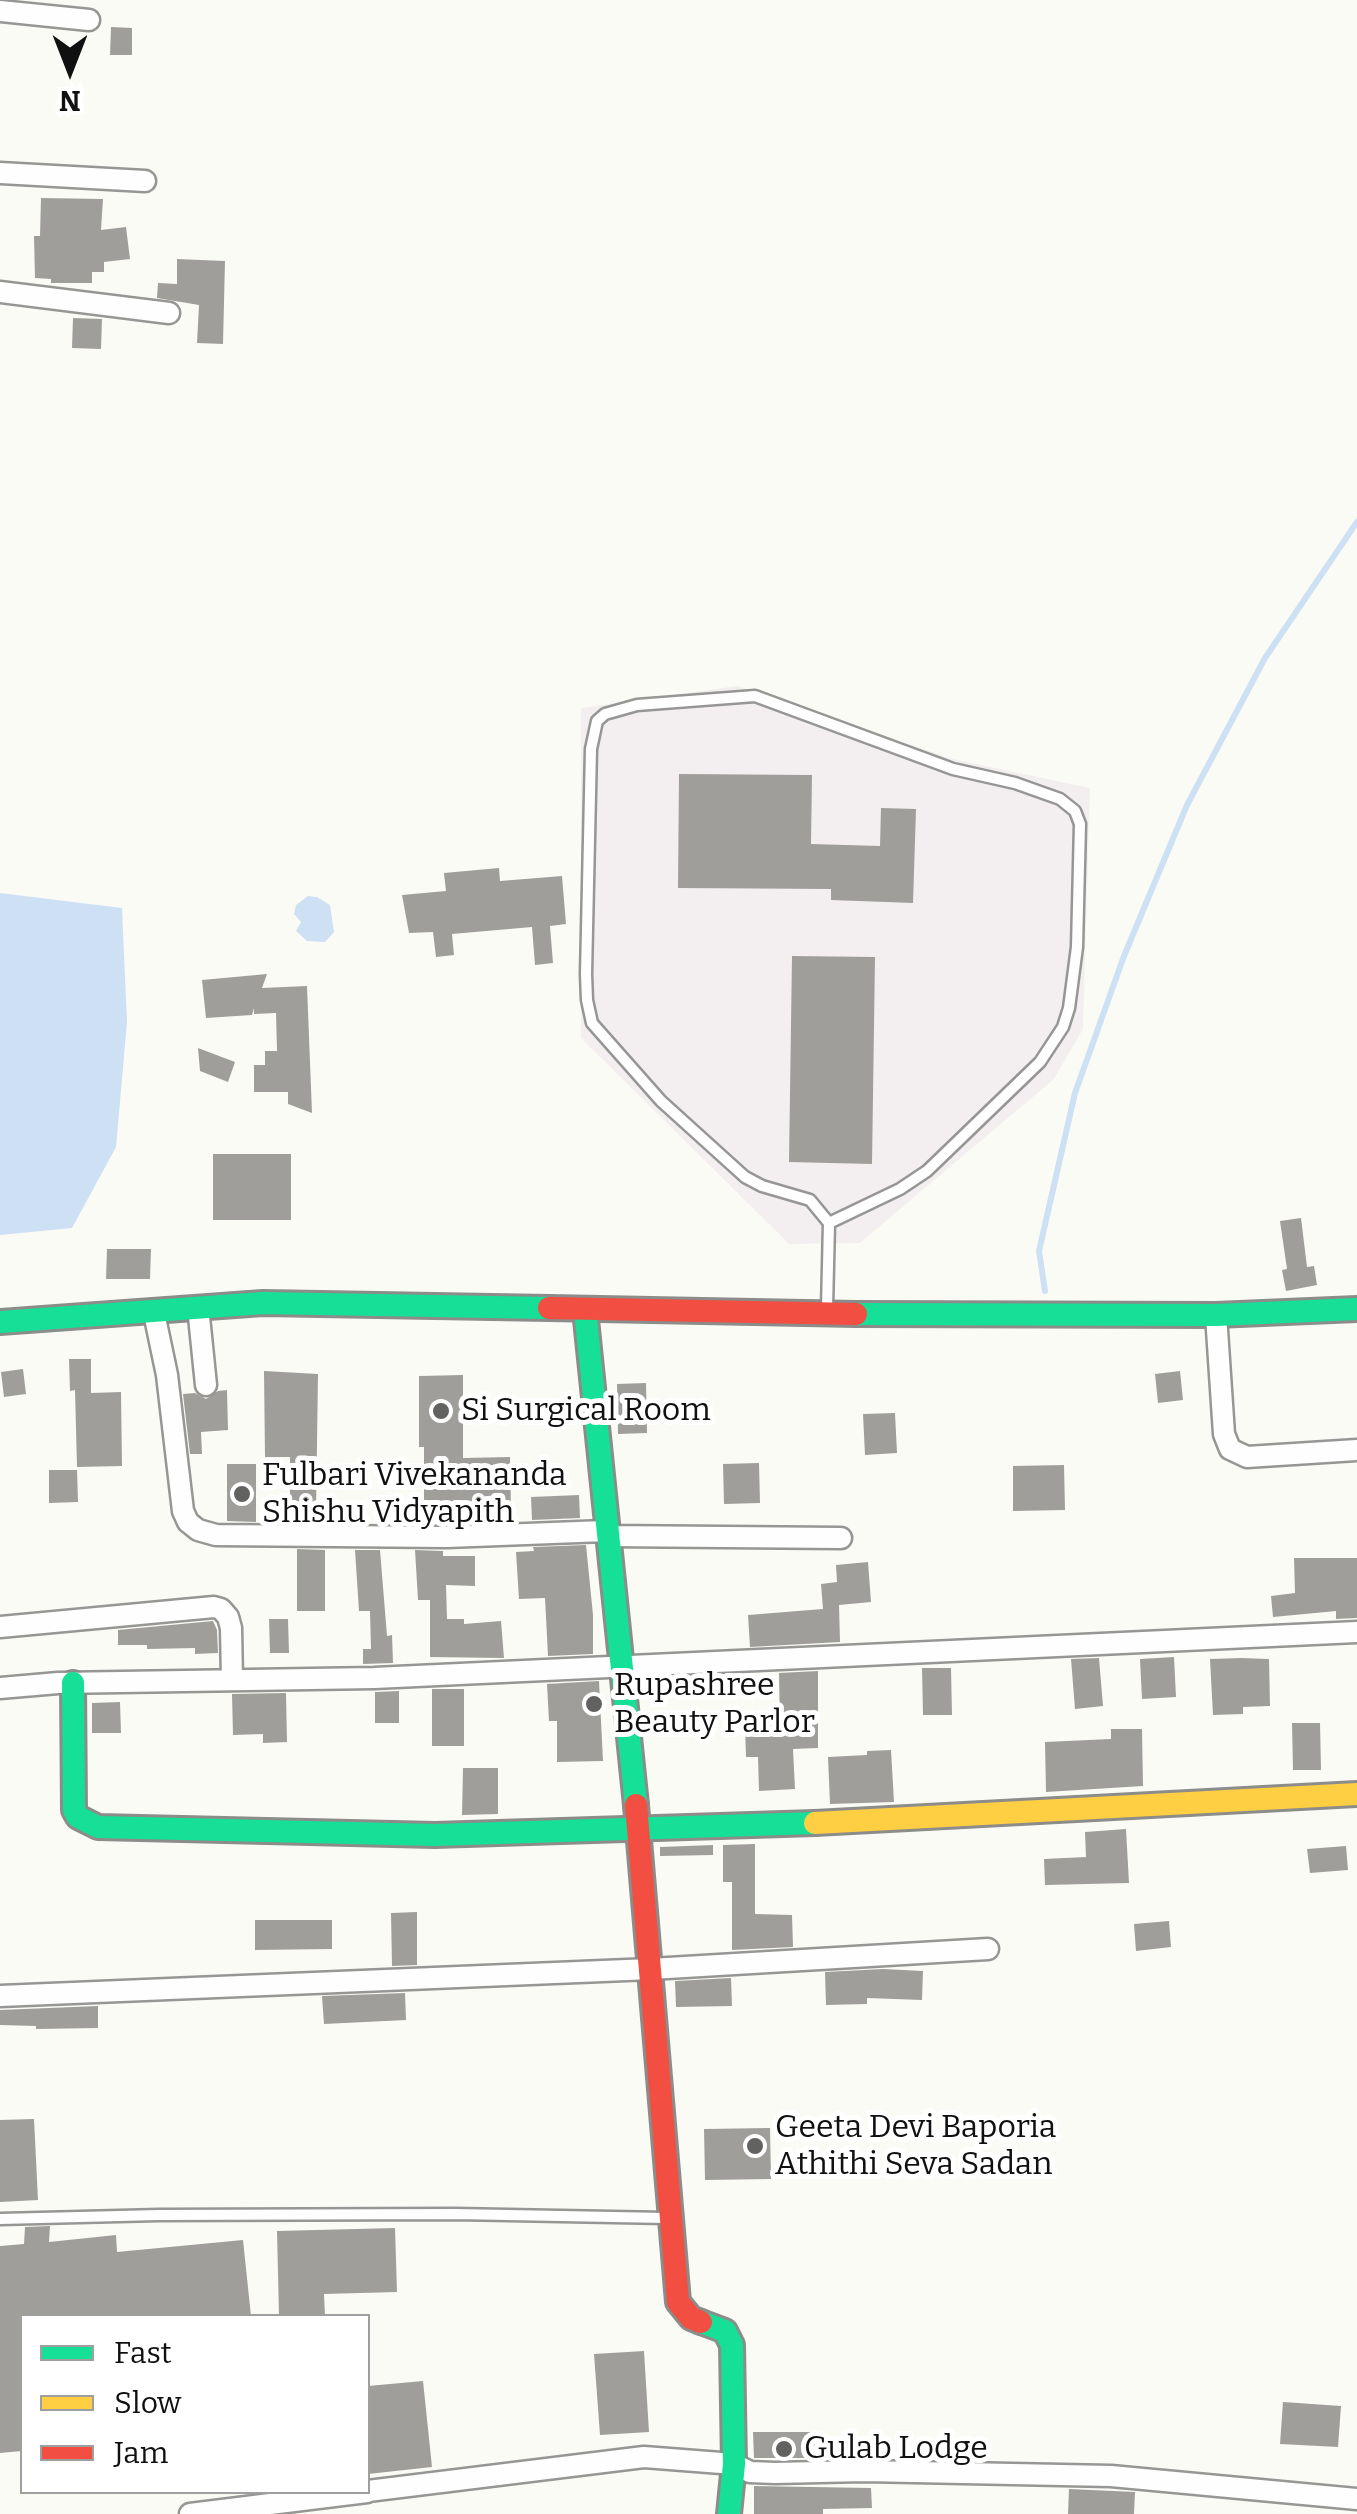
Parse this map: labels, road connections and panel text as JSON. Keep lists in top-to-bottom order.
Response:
{
  "places": [
    "Si Surgical Room",
    "Fulbari Vivekananda Shishu Vidyapith",
    "Rupashree Beauty Parlor",
    "Geeta Devi Baporia Athithi Seva Sadan",
    "Gulab Lodge"
  ],
  "legend": ["Fast", "Slow", "Jam"],
  "north": "bottom"
}
